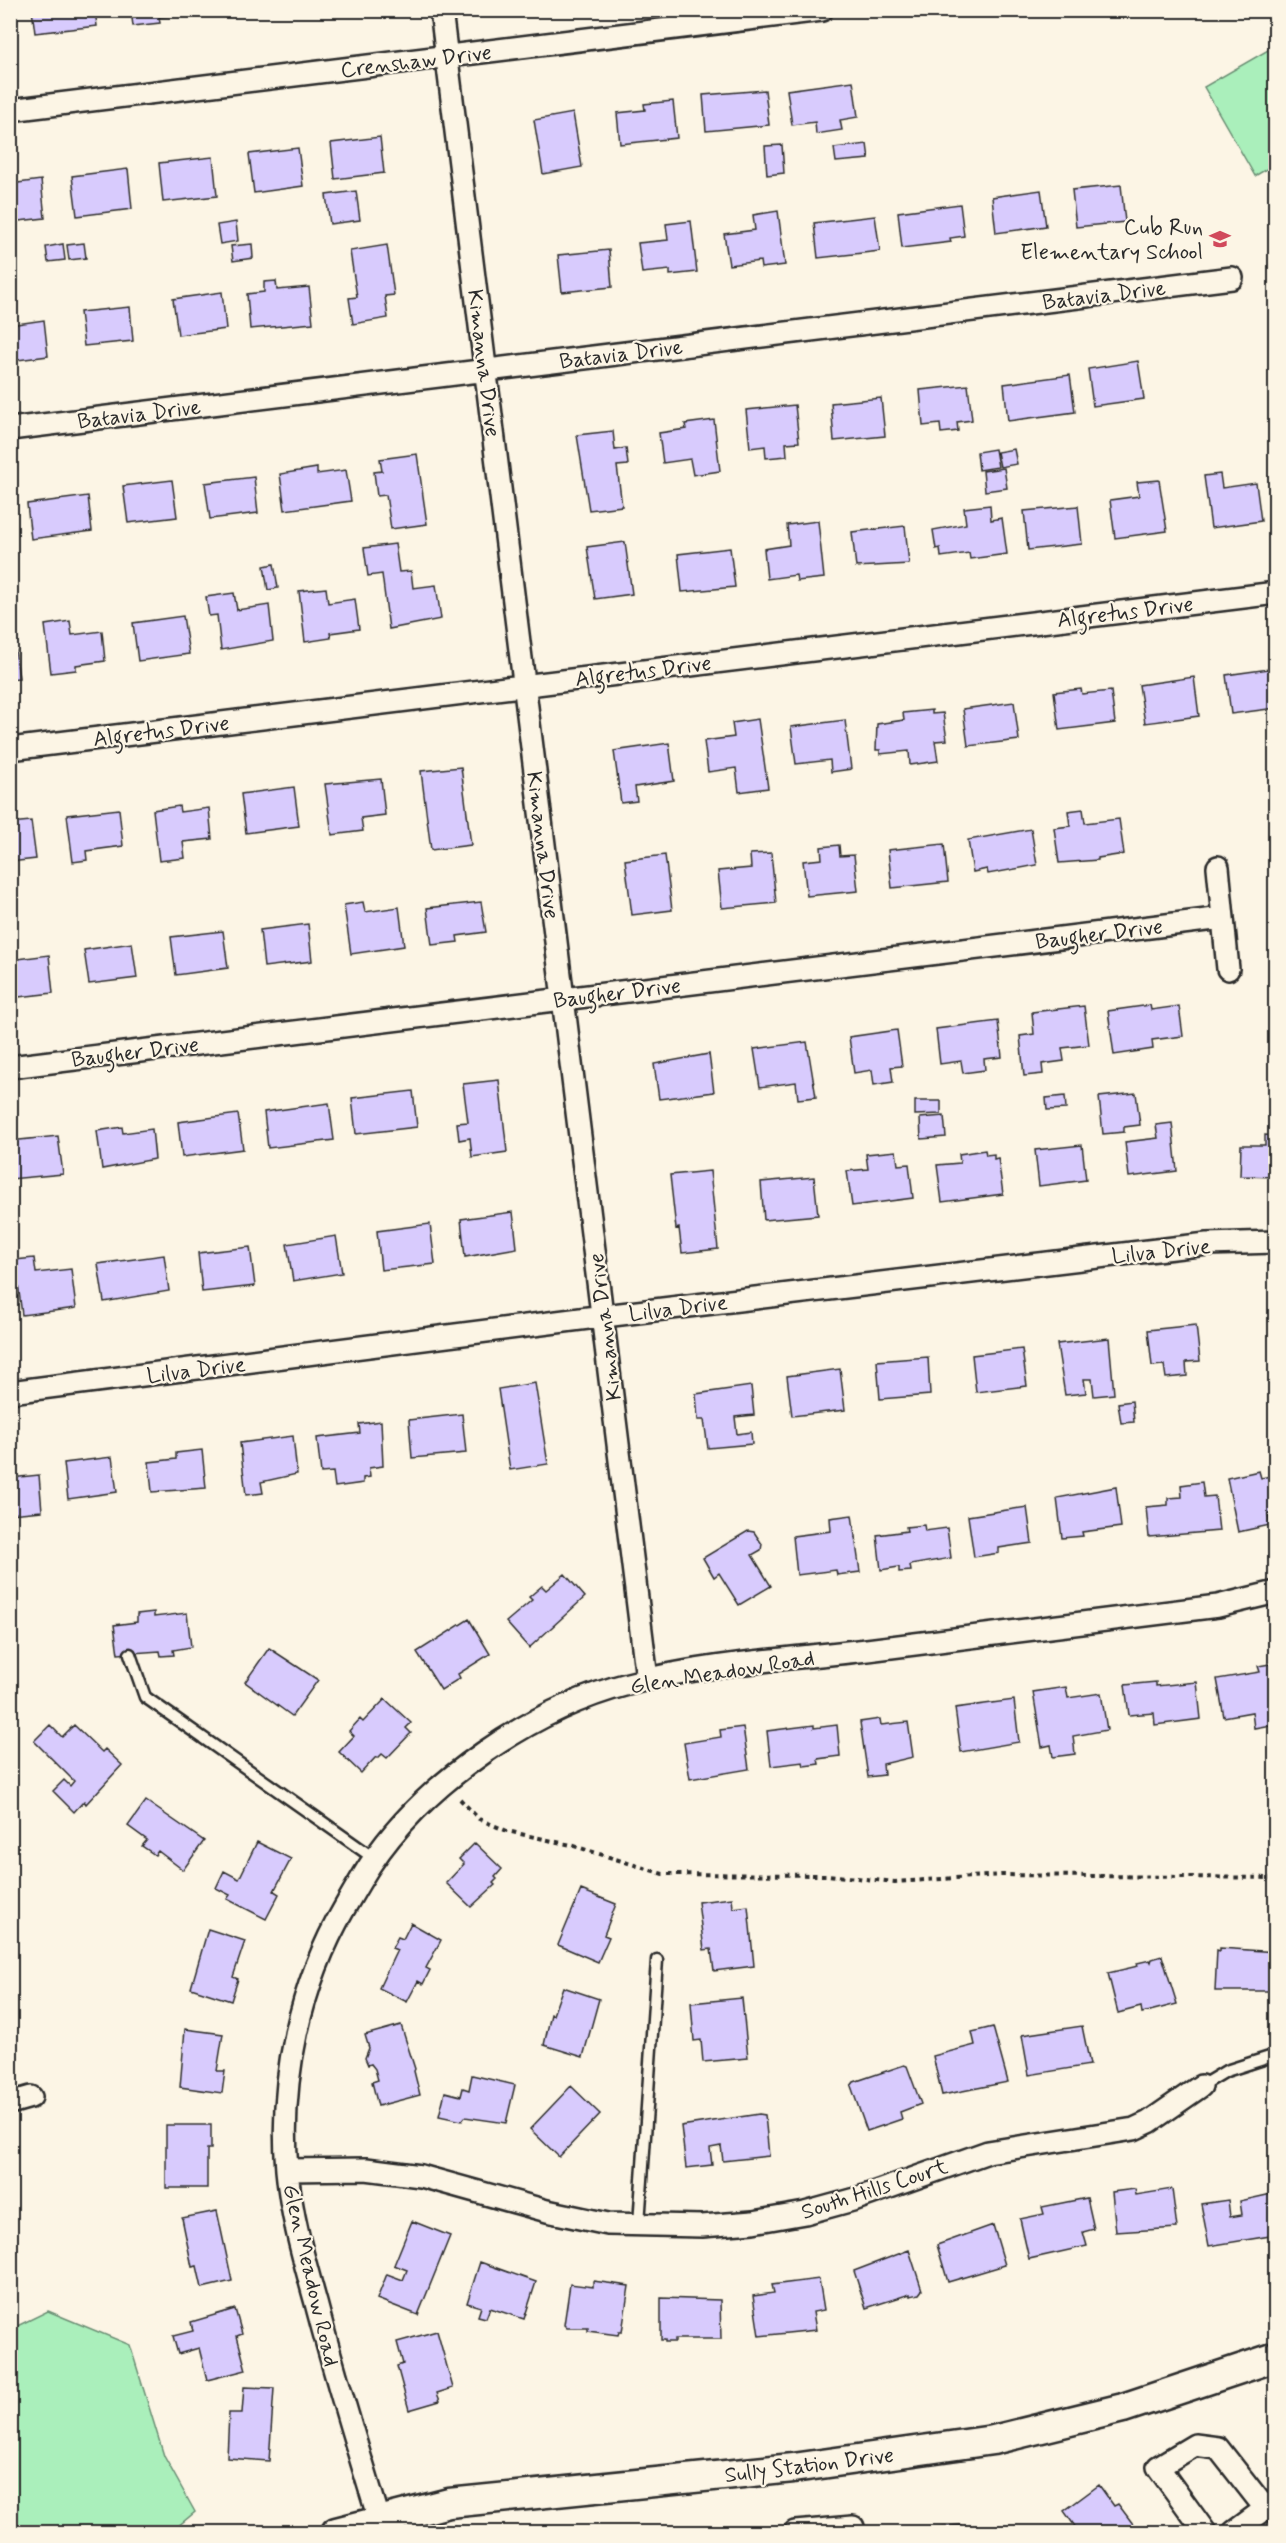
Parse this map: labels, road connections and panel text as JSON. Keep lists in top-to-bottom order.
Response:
{
  "streets": {
    "street": [
      "Crenshaw Drive",
      "Batavia Drive",
      "Kimanna Drive",
      "Algretus Drive",
      "Baugher Drive",
      "Lilva Drive",
      "Glen Meadow Road",
      "South Hills Court",
      "Sully Station Drive"
    ]
  },
  "crossings": [
    ["Crenshaw Drive", "Kimanna Drive"],
    ["Batavia Drive", "Kimanna Drive"],
    ["Kimanna Drive", "Algretus Drive"],
    ["Kimanna Drive", "Baugher Drive"],
    ["Kimanna Drive", "Lilva Drive"],
    ["Kimanna Drive", "Glen Meadow Road"],
    ["Glen Meadow Road", "South Hills Court"],
    ["Glen Meadow Road", "Sully Station Drive"]
  ],
  "places": {
    "school or university": ["Cub Run Elementary School"]
  }
}
